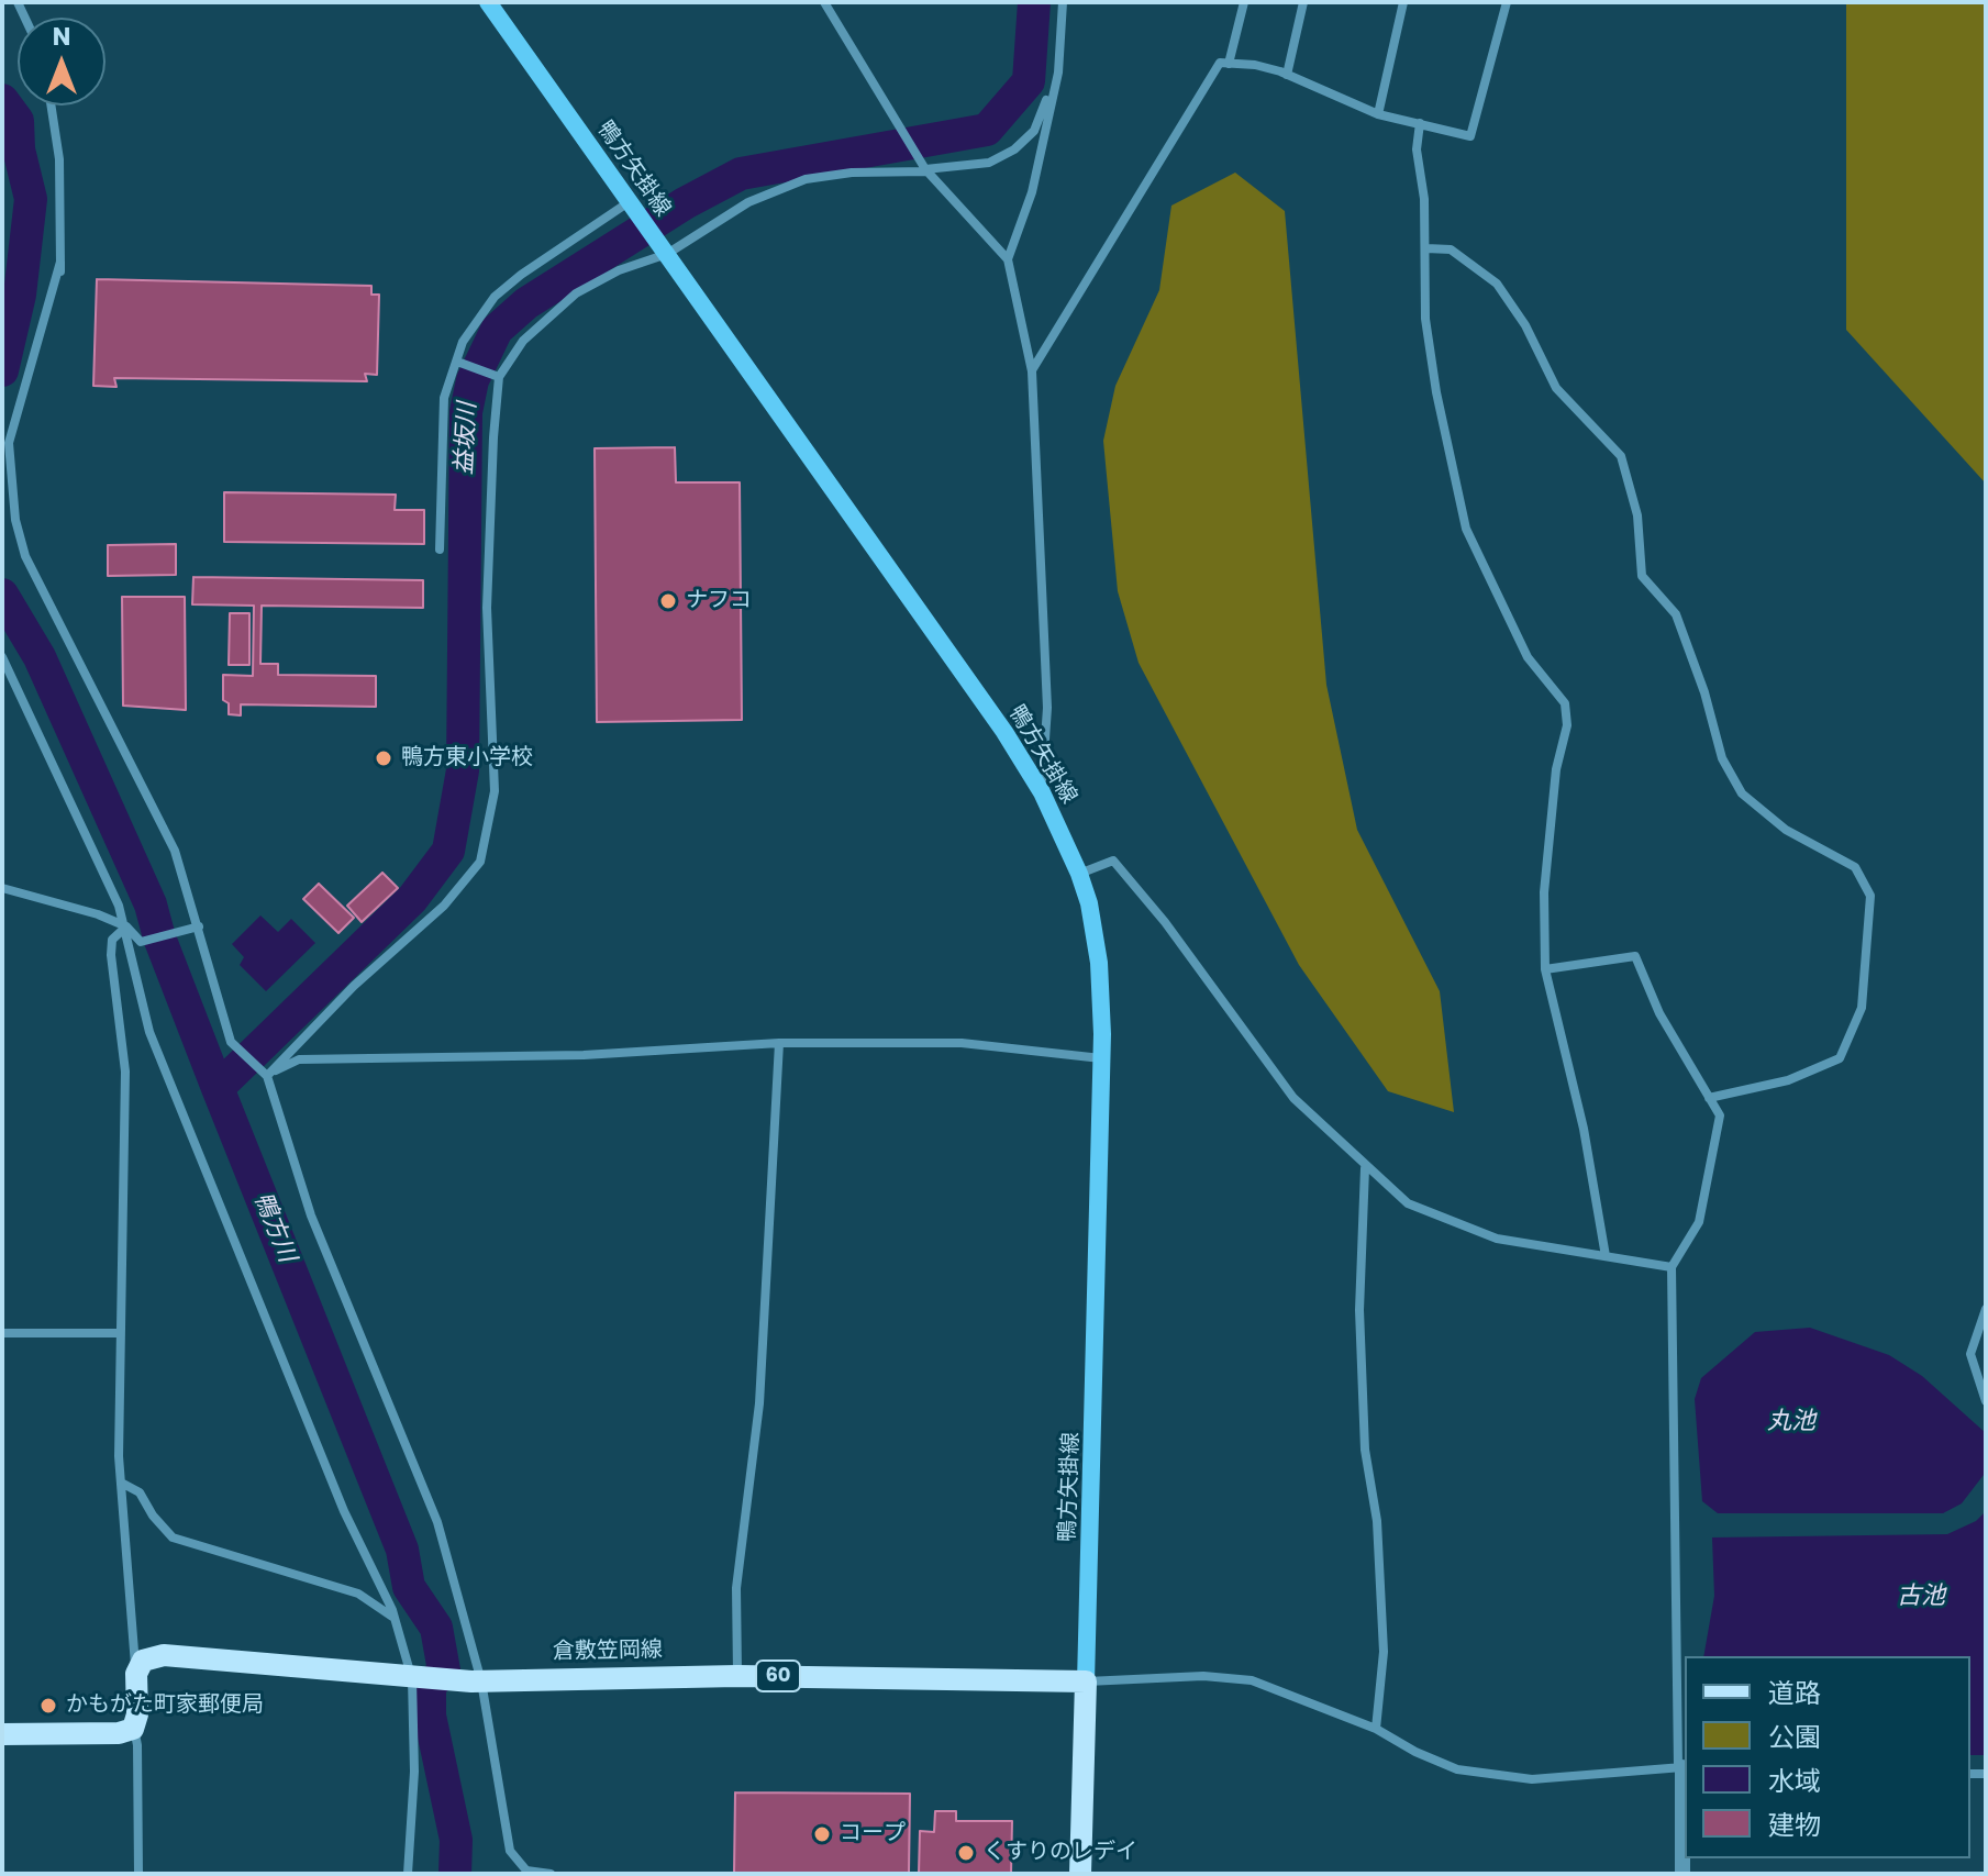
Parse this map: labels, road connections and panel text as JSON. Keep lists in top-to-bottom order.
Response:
{
  "streets": {
    "main road": ["鴨方矢掛線", "倉敷笠岡線", "60"]
  },
  "crossings": [
    ["鴨方矢掛線", "倉敷笠岡線"]
  ],
  "water": [
    "益坂川",
    "鴨方川",
    "丸池",
    "古池"
  ],
  "places": [
    "ナフコ",
    "鴨方東小学校",
    "かもがた町家郵便局",
    "コープ",
    "くすりのレデイ"
  ],
  "legend": [
    "道路",
    "公園",
    "水域",
    "建物"
  ],
  "north": "top"
}
